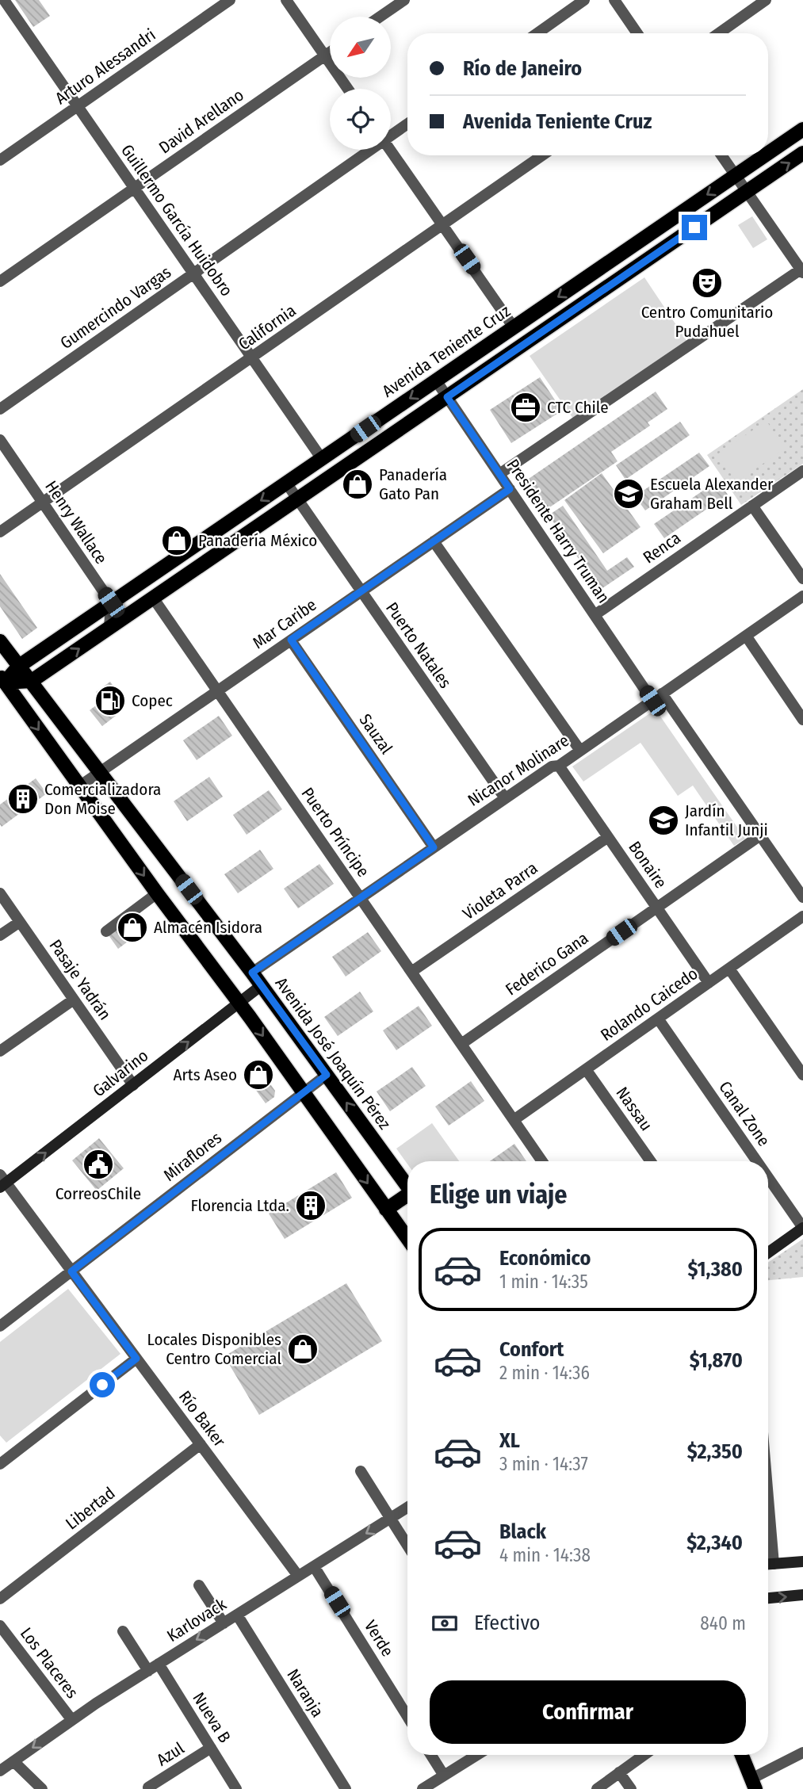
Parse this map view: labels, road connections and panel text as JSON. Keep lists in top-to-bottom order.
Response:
{
  "streets": {
    "main road": ["Avenida Teniente Cruz", "Avenida José Joaquín Pérez"],
    "street": [
      "Arturo Alessandri",
      "David Arellano",
      "Guillermo García Huidobro",
      "Gumercindo Vargas",
      "California",
      "Henry Wallace",
      "Presidente Harry Truman",
      "Renca",
      "Mar Caribe",
      "Puerto Natales",
      "Sauzal",
      "Nicanor Molinare",
      "Puerto Príncipe",
      "Bonaire",
      "Violeta Parra",
      "Federico Gana",
      "Pasaje Yadrán",
      "Rolando Caicedo",
      "Galvarino",
      "Nassau",
      "Canal Zone",
      "Miraflores",
      "Río Baker",
      "Libertad",
      "Karlovack",
      "Verde",
      "Los Placeres",
      "Naranja",
      "Nueva B",
      "Azul"
    ]
  },
  "crossings": [
    ["Arturo Alessandri", "Guillermo García Huidobro"],
    ["David Arellano", "Guillermo García Huidobro"],
    ["Guillermo García Huidobro", "Gumercindo Vargas"],
    ["Guillermo García Huidobro", "California"],
    ["Guillermo García Huidobro", "Avenida Teniente Cruz"],
    ["California", "Henry Wallace"],
    ["Avenida Teniente Cruz", "Henry Wallace"],
    ["Avenida Teniente Cruz", "Presidente Harry Truman"],
    ["Avenida Teniente Cruz", "Puerto Natales"],
    ["Avenida Teniente Cruz", "Avenida José Joaquín Pérez"],
    ["Presidente Harry Truman", "Renca"],
    ["Presidente Harry Truman", "Mar Caribe"],
    ["Presidente Harry Truman", "Nicanor Molinare"],
    ["Presidente Harry Truman", "Federico Gana"],
    ["Mar Caribe", "Puerto Natales"],
    ["Mar Caribe", "Sauzal"],
    ["Mar Caribe", "Puerto Príncipe"],
    ["Mar Caribe", "Avenida José Joaquín Pérez"],
    ["Puerto Natales", "Nicanor Molinare"],
    ["Sauzal", "Nicanor Molinare"],
    ["Nicanor Molinare", "Puerto Príncipe"],
    ["Nicanor Molinare", "Bonaire"],
    ["Nicanor Molinare", "Avenida José Joaquín Pérez"],
    ["Puerto Príncipe", "Violeta Parra"],
    ["Puerto Príncipe", "Federico Gana"],
    ["Puerto Príncipe", "Rolando Caicedo"],
    ["Bonaire", "Violeta Parra"],
    ["Bonaire", "Federico Gana"],
    ["Bonaire", "Rolando Caicedo"],
    ["Pasaje Yadrán", "Galvarino"],
    ["Rolando Caicedo", "Nassau"],
    ["Rolando Caicedo", "Canal Zone"],
    ["Avenida José Joaquín Pérez", "Galvarino"],
    ["Avenida José Joaquín Pérez", "Miraflores"],
    ["Galvarino", "Río Baker"],
    ["Miraflores", "Río Baker"],
    ["Río Baker", "Libertad"],
    ["Río Baker", "Karlovack"],
    ["Karlovack", "Verde"],
    ["Karlovack", "Los Placeres"],
    ["Karlovack", "Naranja"],
    ["Karlovack", "Nueva B"],
    ["Nueva B", "Azul"]
  ],
  "one_way": ["Galvarino", "Karlovack"],
  "places": {
    "theatre": ["Centro Comunitario Pudahuel"],
    "office": ["CTC Chile"],
    "shop": [
      "Panadería Gato Pan",
      "Panadería México",
      "Almacén Isidora",
      "Arts Aseo",
      "Locales Disponibles Centro Comercial"
    ],
    "school or university": ["Escuela Alexander Graham Bell", "Jardín Infantil Junji"],
    "fuel station": ["Copec"],
    "building": ["Comercializadora Don Moise", "Florencia Ltda."],
    "public building": ["CorreosChile"]
  },
  "north": "bottom left",
  "page": {
    "banner": ["Río de Janeiro", "Avenida Teniente Cruz"],
    "heading": "Elige un viaje",
    "list": [
      {
        "name": "Económico",
        "note": "1 min · 14:35",
        "value": "$1,380"
      },
      {
        "name": "Confort",
        "note": "2 min · 14:36",
        "value": "$1,870"
      },
      {
        "name": "XL",
        "note": "3 min · 14:37",
        "value": "$2,350"
      },
      {
        "name": "Black",
        "note": "4 min · 14:38",
        "value": "$2,340"
      }
    ],
    "pay": ["Efectivo", "840 m"],
    "buttons": "Confirmar"
  }
}
